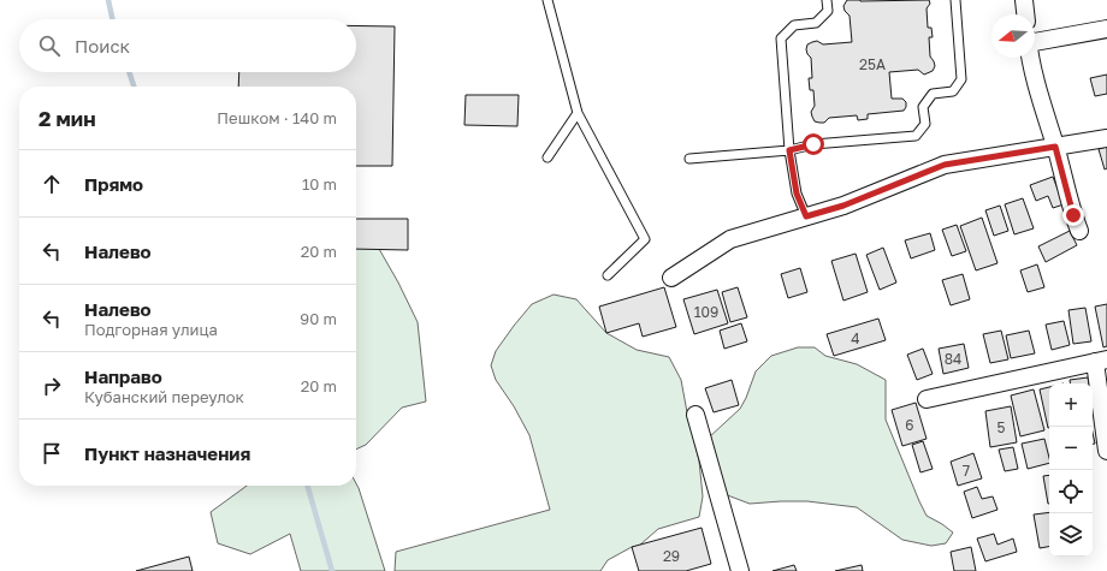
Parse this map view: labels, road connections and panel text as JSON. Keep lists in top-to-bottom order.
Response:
{
  "house_numbers": [
    "25А",
    "109",
    "4",
    "84",
    "6",
    "5",
    "7",
    "29"
  ],
  "north": "left",
  "page": {
    "search": "Поиск",
    "heading": ["2 мин", "Пешком · 140 m"],
    "list": [
      ["Прямо", "10 m"],
      ["Налево", "20 m"],
      ["Налево", "Подгорная улица", "90 m"],
      ["Направо", "Кубанский переулок", "20 m"],
      "Пункт назначения"
    ],
    "map_buttons": ["+", "−"]
  }
}
